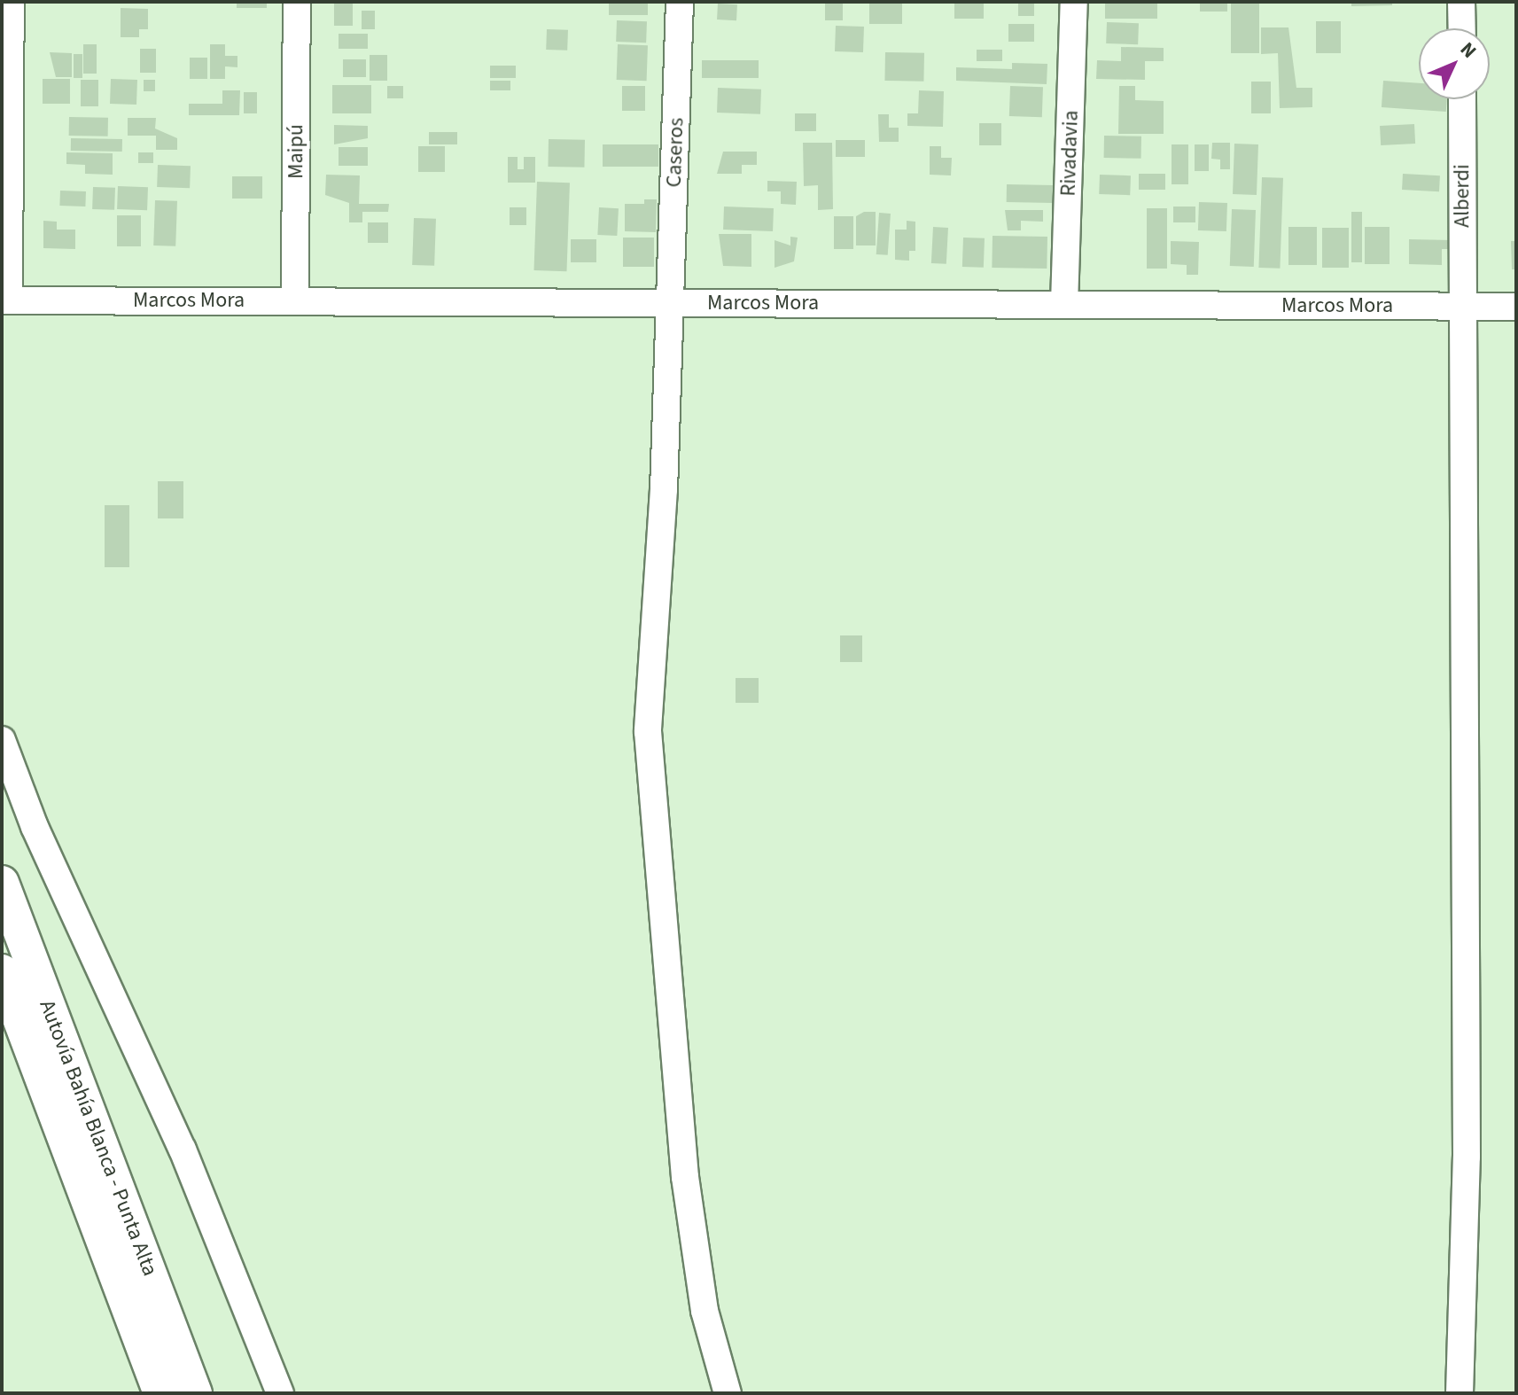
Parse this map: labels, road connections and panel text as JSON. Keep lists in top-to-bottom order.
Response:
{
  "streets": {
    "main road": ["Autovía Bahía Blanca - Punta Alta"],
    "street": [
      "Maipú",
      "Caseros",
      "Rivadavia",
      "Alberdi",
      "Marcos Mora"
    ]
  },
  "crossings": [
    ["Maipú", "Marcos Mora"],
    ["Caseros", "Marcos Mora"],
    ["Rivadavia", "Marcos Mora"],
    ["Alberdi", "Marcos Mora"]
  ],
  "north": "top right"
}
